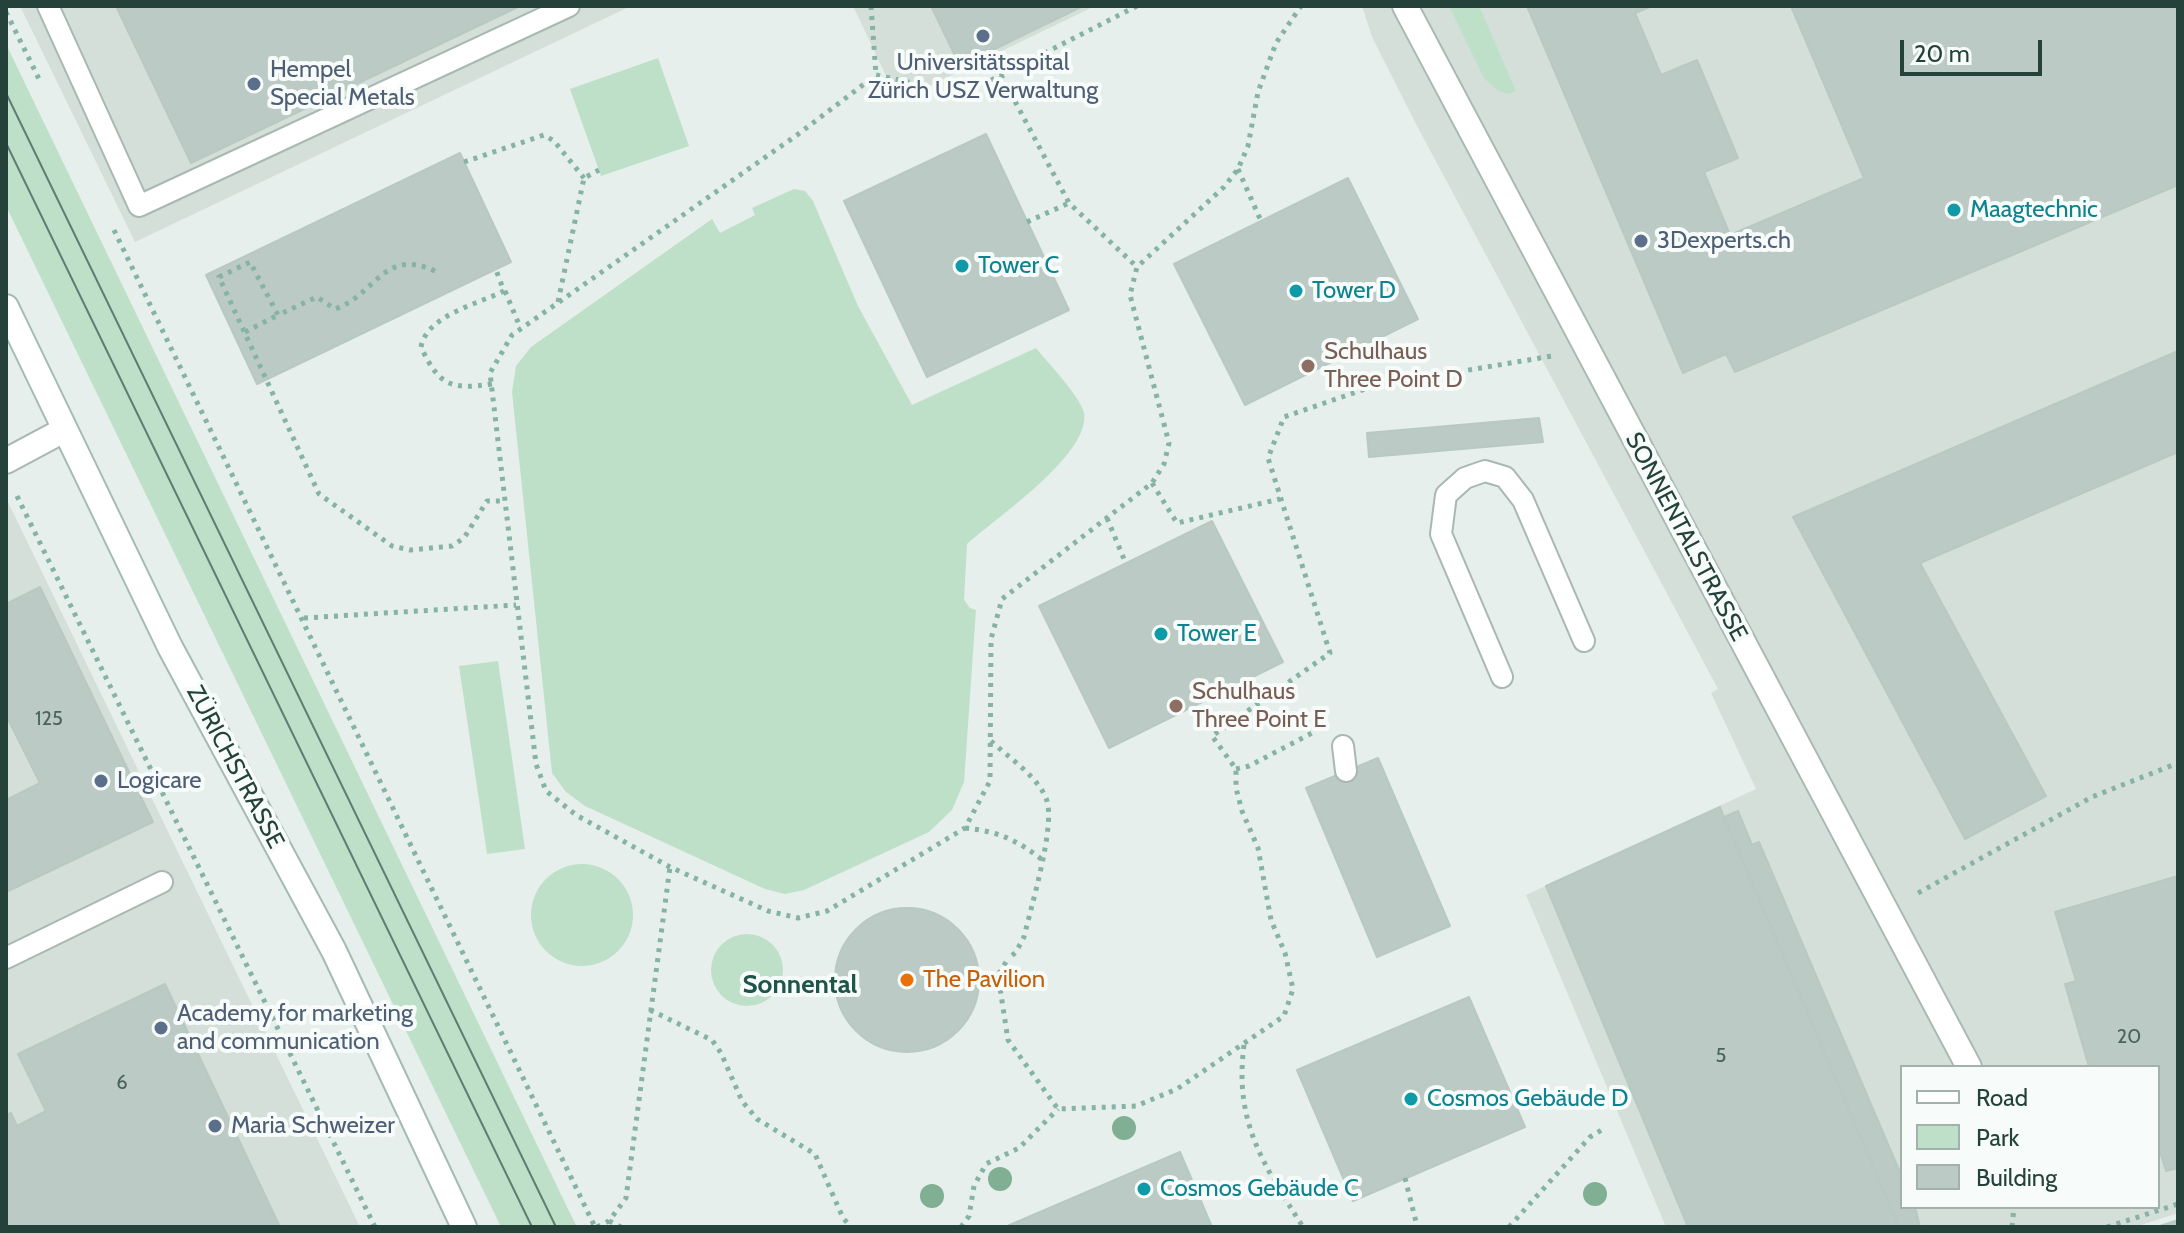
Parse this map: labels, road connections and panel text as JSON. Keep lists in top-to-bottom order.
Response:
{
  "streets": {
    "street": ["SONNENTALSTRASSE", "ZÜRICHSTRASSE"]
  },
  "districts": ["Sonnental"],
  "places": [
    "Universitätsspital Zürich USZ Verwaltung",
    "Hempel Special Metals",
    "Maagtechnic",
    "3Dexperts.ch",
    "Tower C",
    "Tower D",
    "Schulhaus Three Point D",
    "Tower E",
    "Schulhaus Three Point E",
    "Logicare",
    "The Pavilion",
    "Academy for marketing and communication",
    "Cosmos Gebäude D",
    "Maria Schweizer",
    "Cosmos Gebäude C"
  ],
  "house_numbers": [
    "125",
    "20",
    "5",
    "6"
  ],
  "legend": ["Road", "Park", "Building"],
  "scale_bar": "20 m"
}
